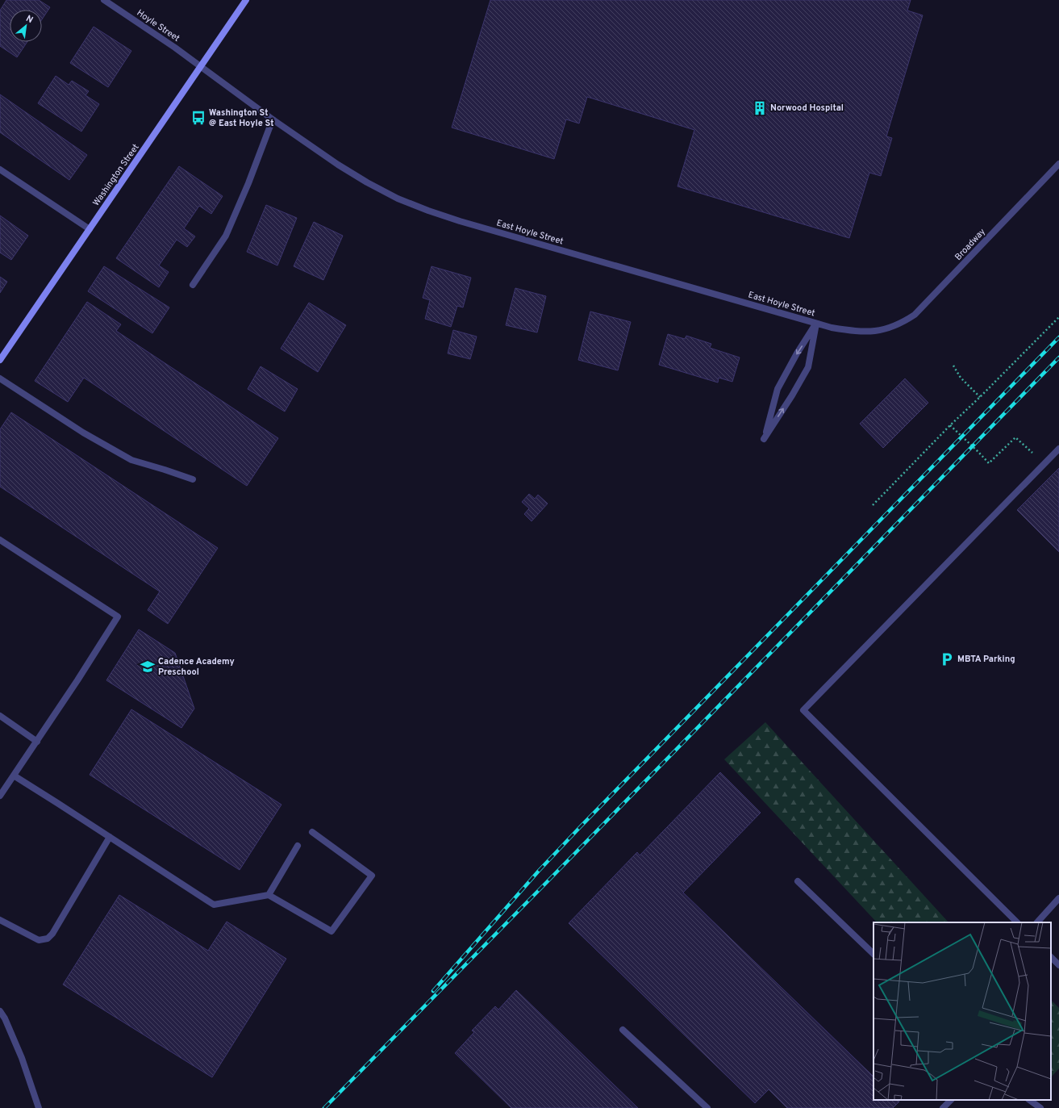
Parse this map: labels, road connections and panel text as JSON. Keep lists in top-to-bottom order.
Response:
{
  "streets": {
    "main road": ["Washington Street"],
    "street": ["Hoyle Street", "East Hoyle Street", "Broadway"]
  },
  "crossings": [
    ["Hoyle Street", "Washington Street"],
    ["Hoyle Street", "East Hoyle Street"],
    ["Washington Street", "East Hoyle Street"],
    ["East Hoyle Street", "Broadway"]
  ],
  "places": {
    "building": ["Norwood Hospital"],
    "bus stop": ["Washington St @ East Hoyle St"],
    "parking": ["MBTA Parking"],
    "school or university": ["Cadence Academy Preschool"]
  },
  "north": "top right"
}
